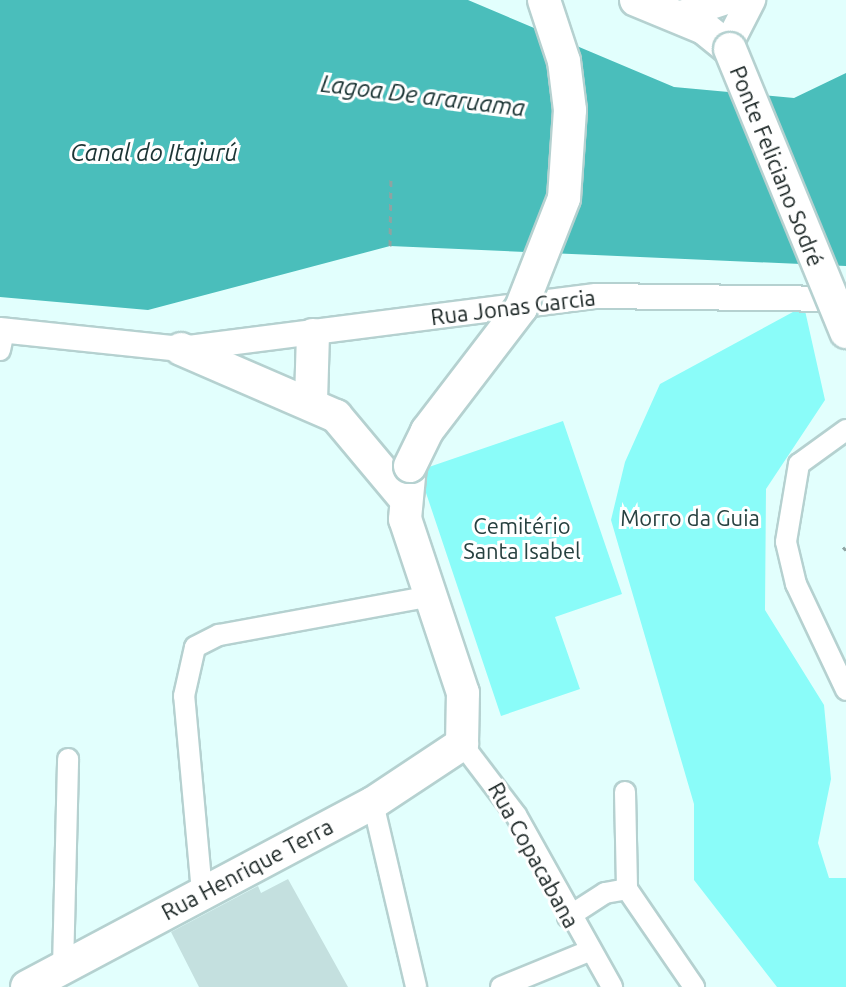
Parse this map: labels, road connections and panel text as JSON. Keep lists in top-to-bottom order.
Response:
{
  "streets": {
    "main road": ["Ponte Feliciano Sodré", "Rua Henrique Terra"],
    "street": ["Rua Jonas Garcia", "Rua Copacabana"]
  },
  "crossings": [
    ["Rua Copacabana", "Rua Henrique Terra"]
  ],
  "water": ["Lagoa De araruama", "Canal do Itajurú"],
  "parks": ["Morro da Guia", "Cemitério Santa Isabel"]
}
